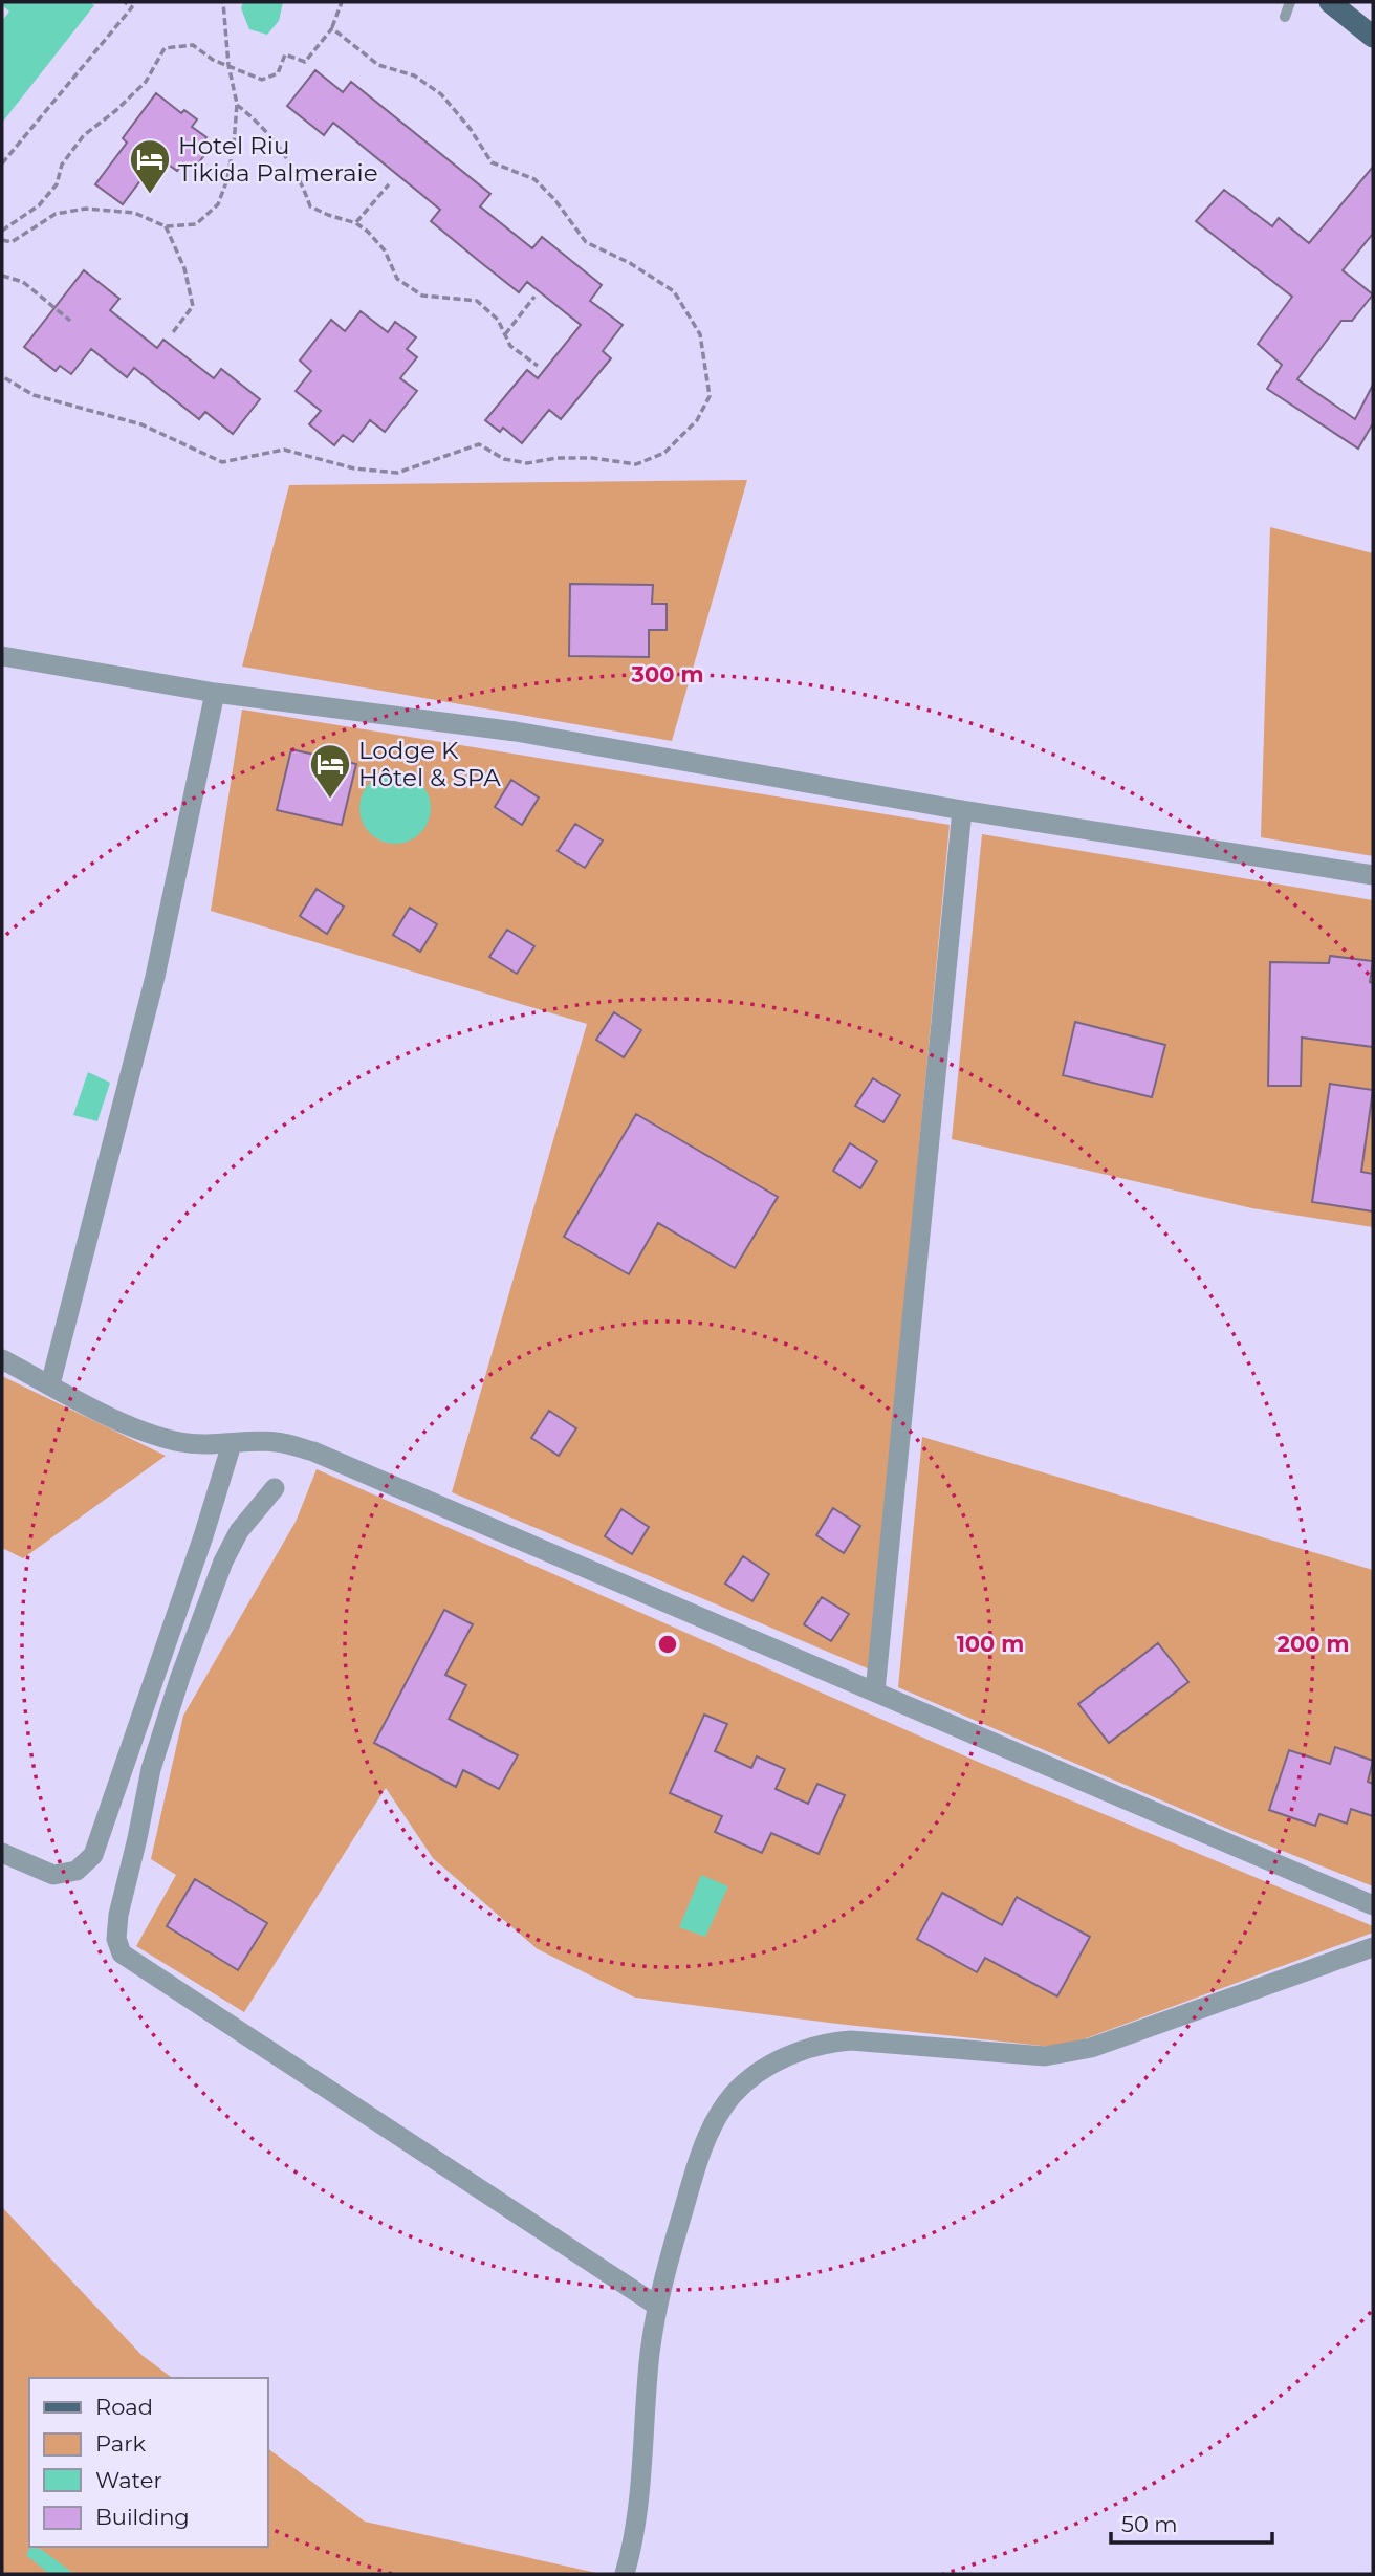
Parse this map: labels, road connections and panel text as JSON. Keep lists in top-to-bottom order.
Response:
{
  "places": {
    "hotel": ["Hotel Riu Tikida Palmeraie", "Lodge K Hôtel & SPA"]
  },
  "legend": [
    "Road",
    "Park",
    "Water",
    "Building"
  ],
  "scale_bar": "50 m",
  "rings": ["300 m", "100 m", "200 m"]
}
